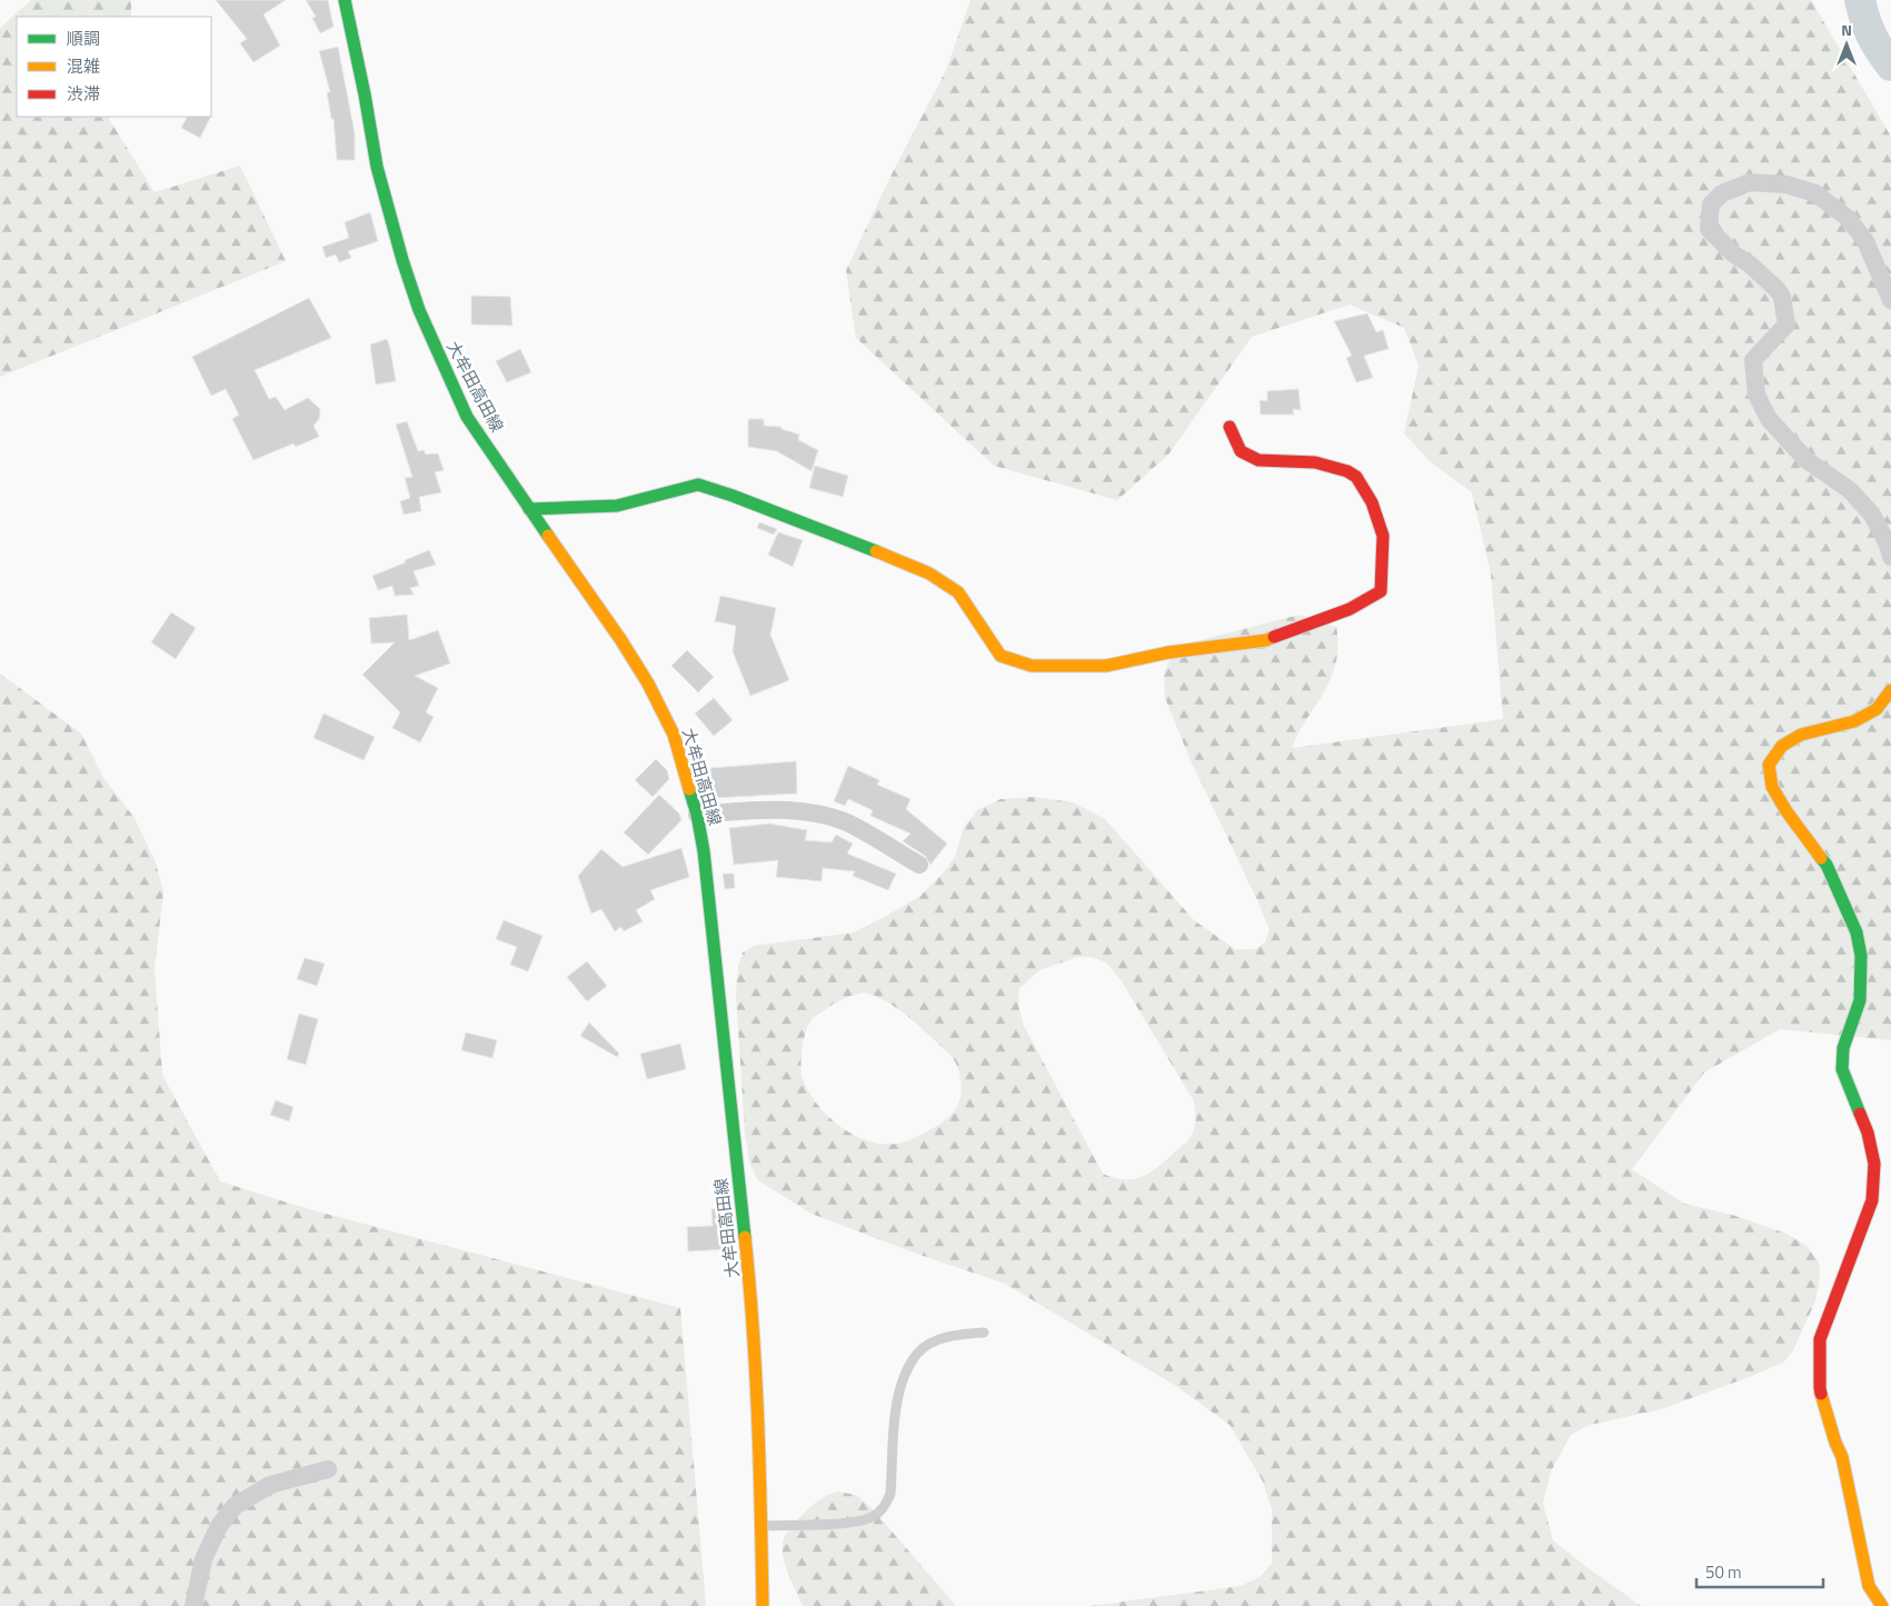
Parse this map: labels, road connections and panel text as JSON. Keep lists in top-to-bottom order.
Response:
{
  "streets": {
    "street": ["大牟田高田線"]
  },
  "legend": ["順調", "混雑", "渋滞"],
  "scale_bar": "50 m",
  "north": "top"
}
